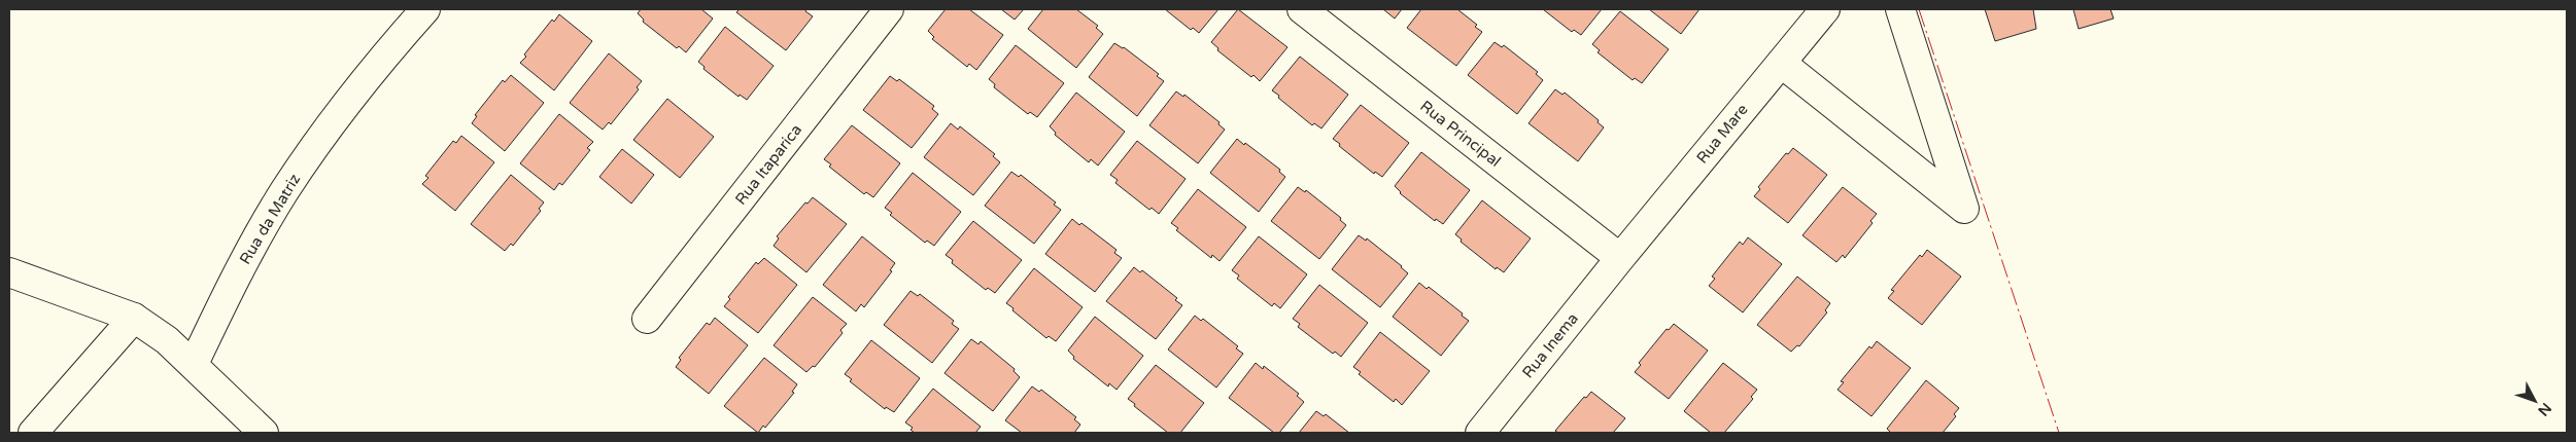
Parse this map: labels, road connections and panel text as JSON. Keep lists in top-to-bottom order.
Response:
{
  "streets": {
    "street": [
      "Rua Principal",
      "Rua Mare",
      "Rua Itaparica",
      "Rua da Matriz",
      "Rua Inema"
    ]
  },
  "crossings": [
    ["Rua Principal", "Rua Mare"],
    ["Rua Principal", "Rua Inema"],
    ["Rua Mare", "Rua Inema"]
  ],
  "north": "bottom right"
}
